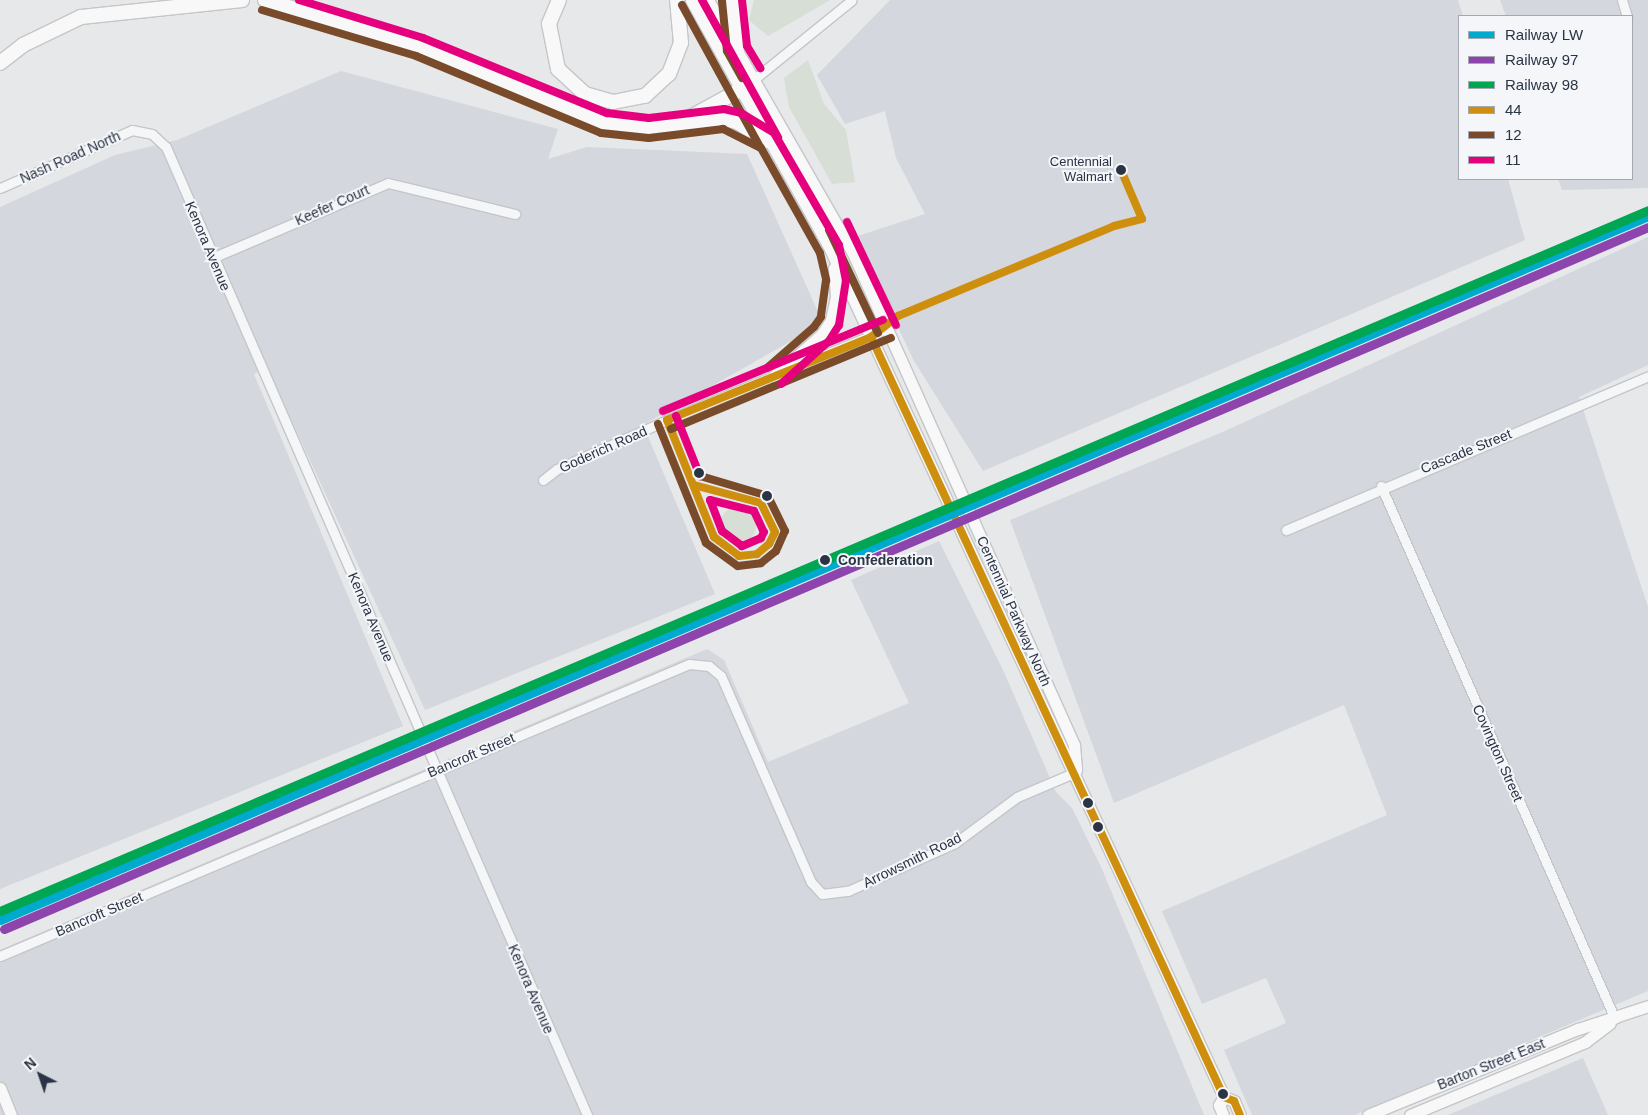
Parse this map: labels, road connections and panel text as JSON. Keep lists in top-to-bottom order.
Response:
{
  "streets": {
    "main road": ["Centennial Parkway North", "Barton Street East"],
    "street": [
      "Nash Road North",
      "Keefer Court",
      "Kenora Avenue",
      "Goderich Road",
      "Cascade Street",
      "Covington Street",
      "Bancroft Street",
      "Arrowsmith Road"
    ]
  },
  "crossings": [
    ["Nash Road North", "Kenora Avenue"],
    ["Keefer Court", "Kenora Avenue"],
    ["Kenora Avenue", "Bancroft Street"],
    ["Goderich Road", "Centennial Parkway North"],
    ["Cascade Street", "Covington Street"],
    ["Centennial Parkway North", "Arrowsmith Road"],
    ["Covington Street", "Barton Street East"],
    ["Bancroft Street", "Arrowsmith Road"]
  ],
  "places": ["Centennial Walmart", "Confederation"],
  "lines": [
    "transit line 11",
    "transit line 12",
    "transit line 44",
    "rail line 98",
    "rail line LW",
    "rail line 97"
  ],
  "legend": [
    "Railway LW",
    "Railway 97",
    "Railway 98",
    "44",
    "12",
    "11"
  ],
  "north": "top left"
}
